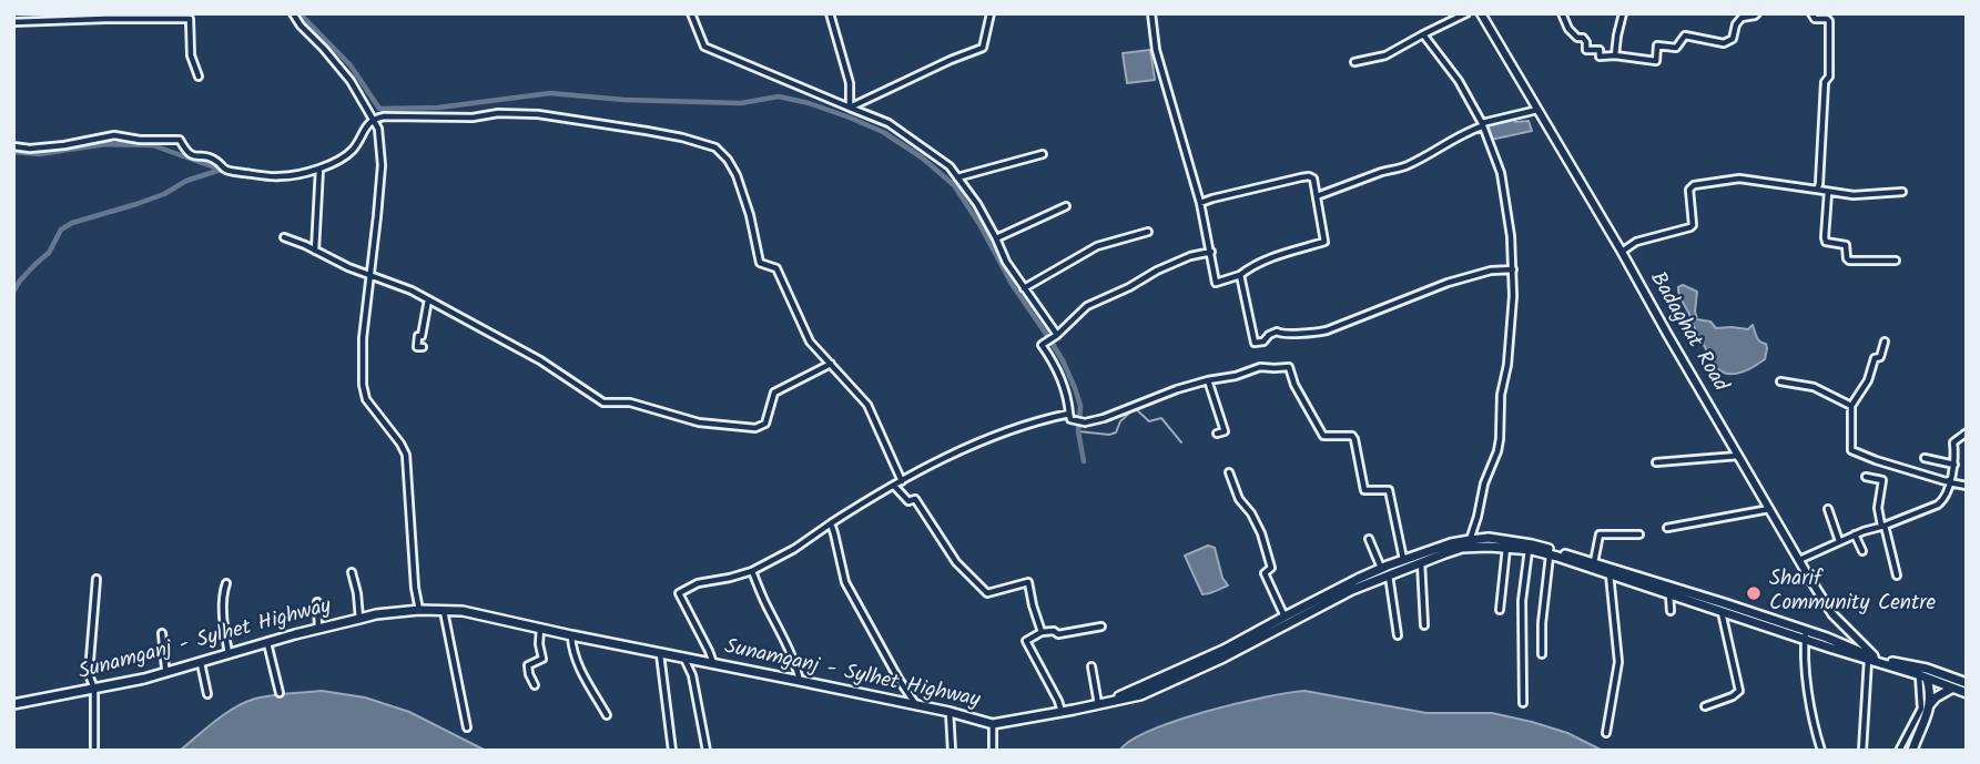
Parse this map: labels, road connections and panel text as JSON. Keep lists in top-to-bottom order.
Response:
{
  "streets": {
    "main road": ["Badaghat Road", "Sunamganj - Sylhet Highway"]
  },
  "places": ["Sharif Community Centre"]
}
